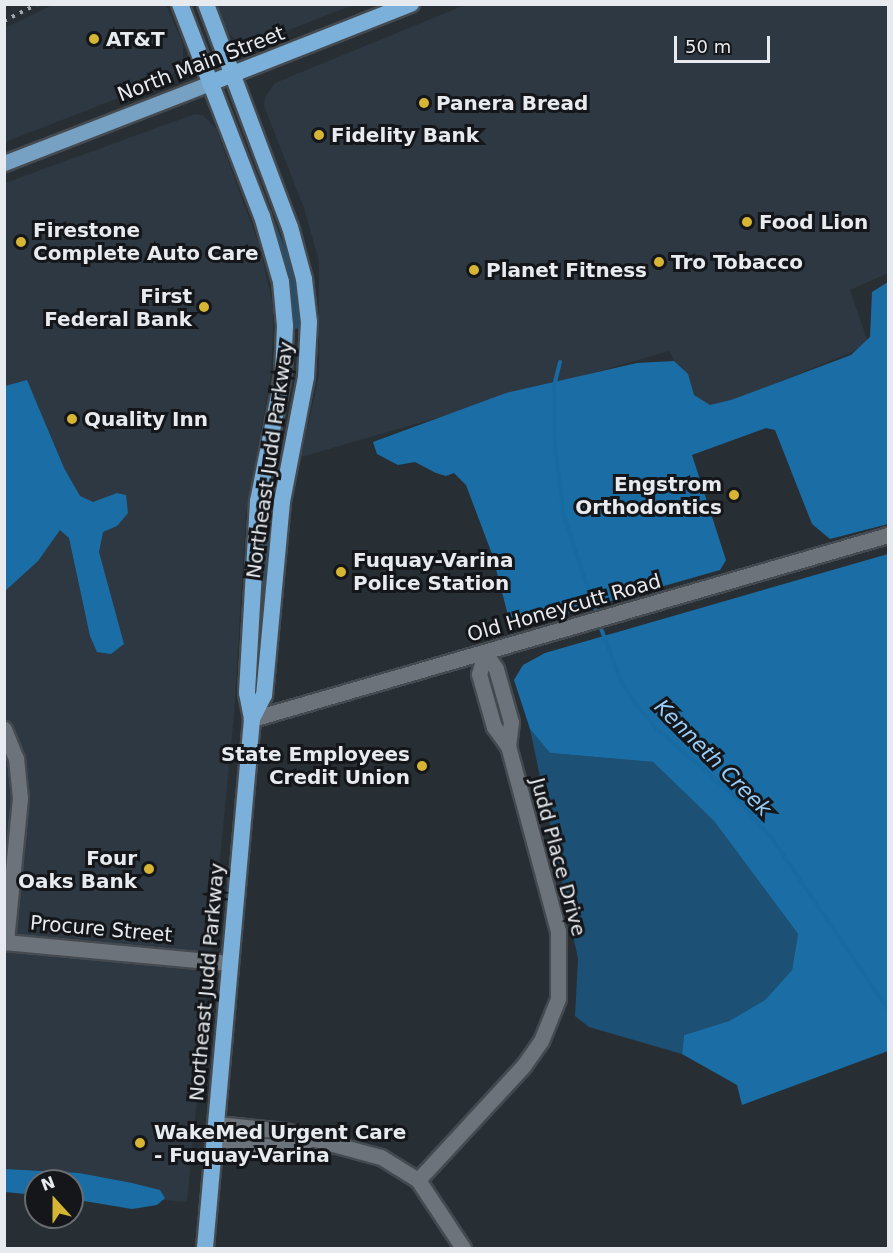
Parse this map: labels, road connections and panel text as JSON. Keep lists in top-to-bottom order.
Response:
{
  "streets": {
    "highway": ["North Main Street", "Northeast Judd Parkway"],
    "street": ["Old Honeycutt Road", "Judd Place Drive", "Procure Street"]
  },
  "crossings": [
    ["North Main Street", "Northeast Judd Parkway"],
    ["Northeast Judd Parkway", "Old Honeycutt Road"],
    ["Northeast Judd Parkway", "Procure Street"],
    ["Old Honeycutt Road", "Judd Place Drive"]
  ],
  "water": ["Kenneth Creek"],
  "places": [
    "AT&T",
    "Panera Bread",
    "Fidelity Bank",
    "Food Lion",
    "Firestone Complete Auto Care",
    "Tro Tobacco",
    "Planet Fitness",
    "First Federal Bank",
    "Quality Inn",
    "Engstrom Orthodontics",
    "Fuquay-Varina Police Station",
    "State Employees Credit Union",
    "Four Oaks Bank",
    "WakeMed Urgent Care - Fuquay-Varina"
  ],
  "scale_bar": "50 m",
  "north": "top"
}
